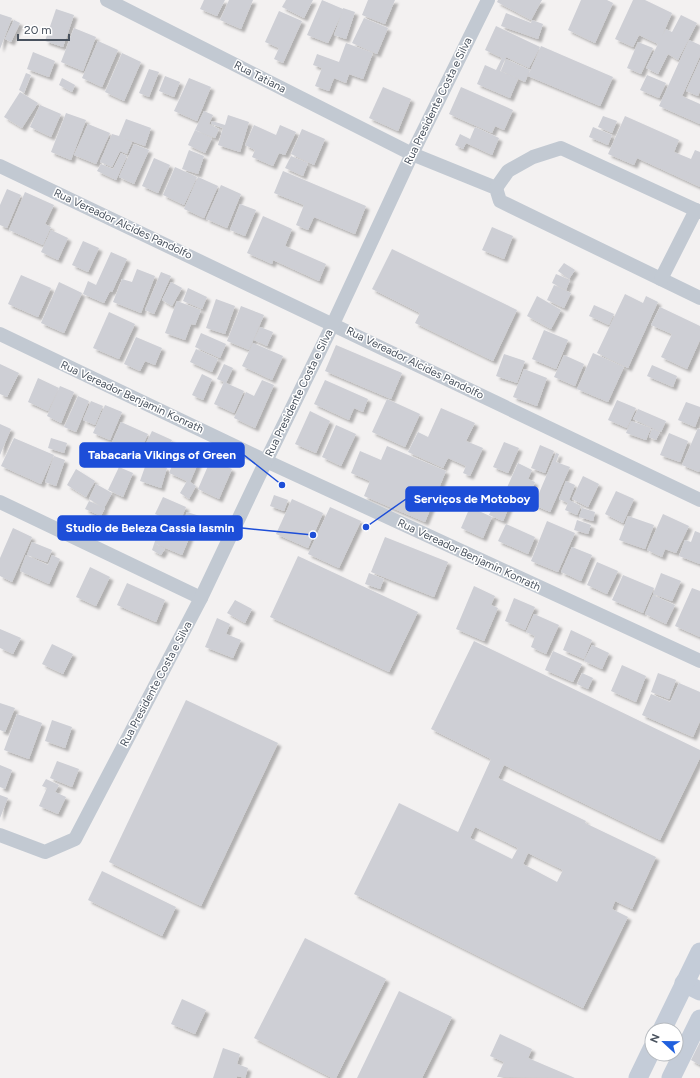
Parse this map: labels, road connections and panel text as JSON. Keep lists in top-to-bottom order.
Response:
{
  "streets": {
    "street": [
      "Rua Tatiana",
      "Rua Presidente Costa e Silva",
      "Rua Vereador Alcides Pandolfo",
      "Rua Vereador Benjamin Konrath"
    ]
  },
  "crossings": [
    ["Rua Tatiana", "Rua Presidente Costa e Silva"],
    ["Rua Presidente Costa e Silva", "Rua Vereador Alcides Pandolfo"],
    ["Rua Presidente Costa e Silva", "Rua Vereador Benjamin Konrath"]
  ],
  "places": ["Tabacaria Vikings of Green", "Serviços de Motoboy", "Studio de Beleza Cassia Iasmin"],
  "scale_bar": "20 m",
  "north": "left"
}
